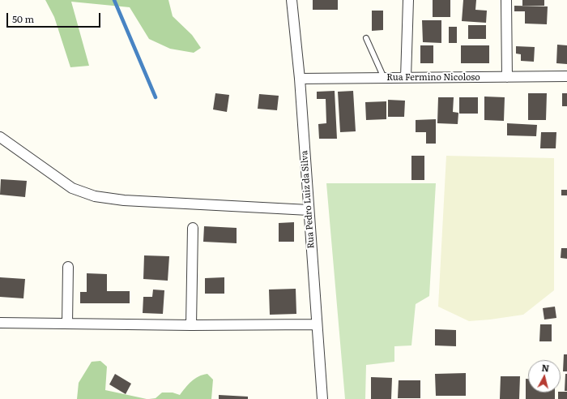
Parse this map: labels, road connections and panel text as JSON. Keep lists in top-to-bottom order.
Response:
{
  "streets": {
    "street": ["Rua Fermino Nicoloso", "Rua Pedro Luiz da Silva"]
  },
  "crossings": [
    ["Rua Fermino Nicoloso", "Rua Pedro Luiz da Silva"]
  ],
  "scale_bar": "50 m",
  "north": "top"
}
